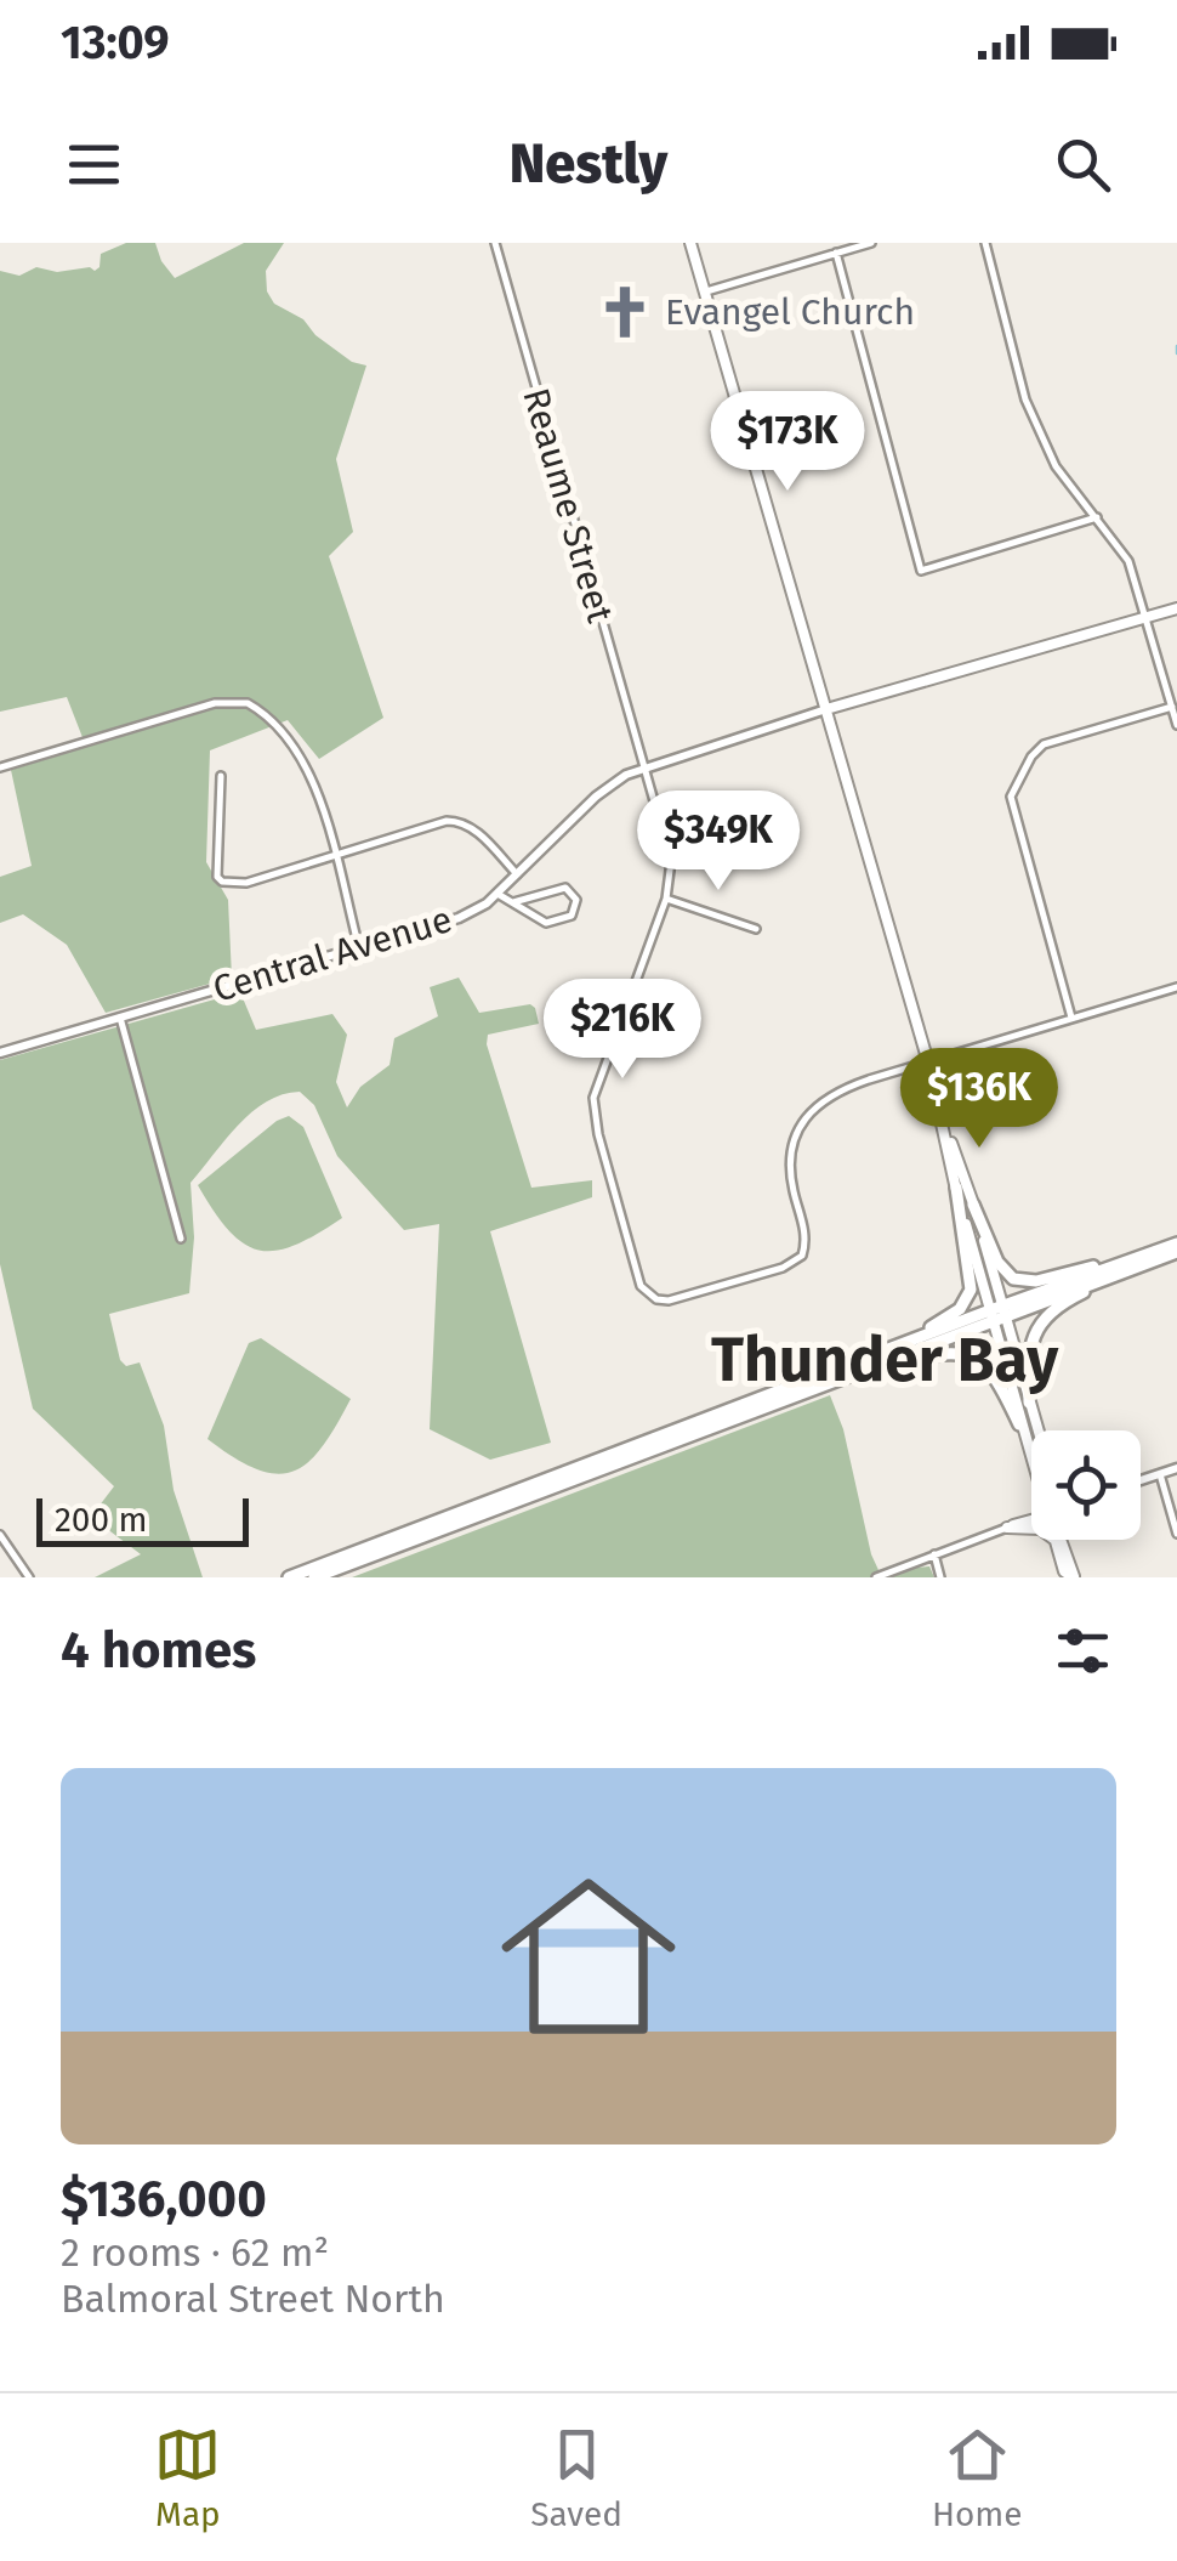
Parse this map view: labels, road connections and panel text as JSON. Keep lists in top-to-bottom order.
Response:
{
  "streets": {
    "main road": ["Central Avenue"],
    "street": ["Reaume Street"]
  },
  "crossings": [
    ["Reaume Street", "Central Avenue"]
  ],
  "districts": ["Thunder Bay"],
  "places": {
    "church": ["Evangel Church"]
  },
  "scale_bar": "200 m",
  "page": {
    "status": "13:09",
    "header": "Nestly",
    "price": [
      "$173K",
      "$349K",
      "$216K",
      "$136K"
    ],
    "scale": "200 m",
    "heading": "4 homes",
    "list": [
      {
        "name": "$136,000",
        "note": "2 rooms · 62 m² · Balmoral Street North"
      }
    ],
    "tabs": ["Map", "Saved", "Home"]
  }
}
